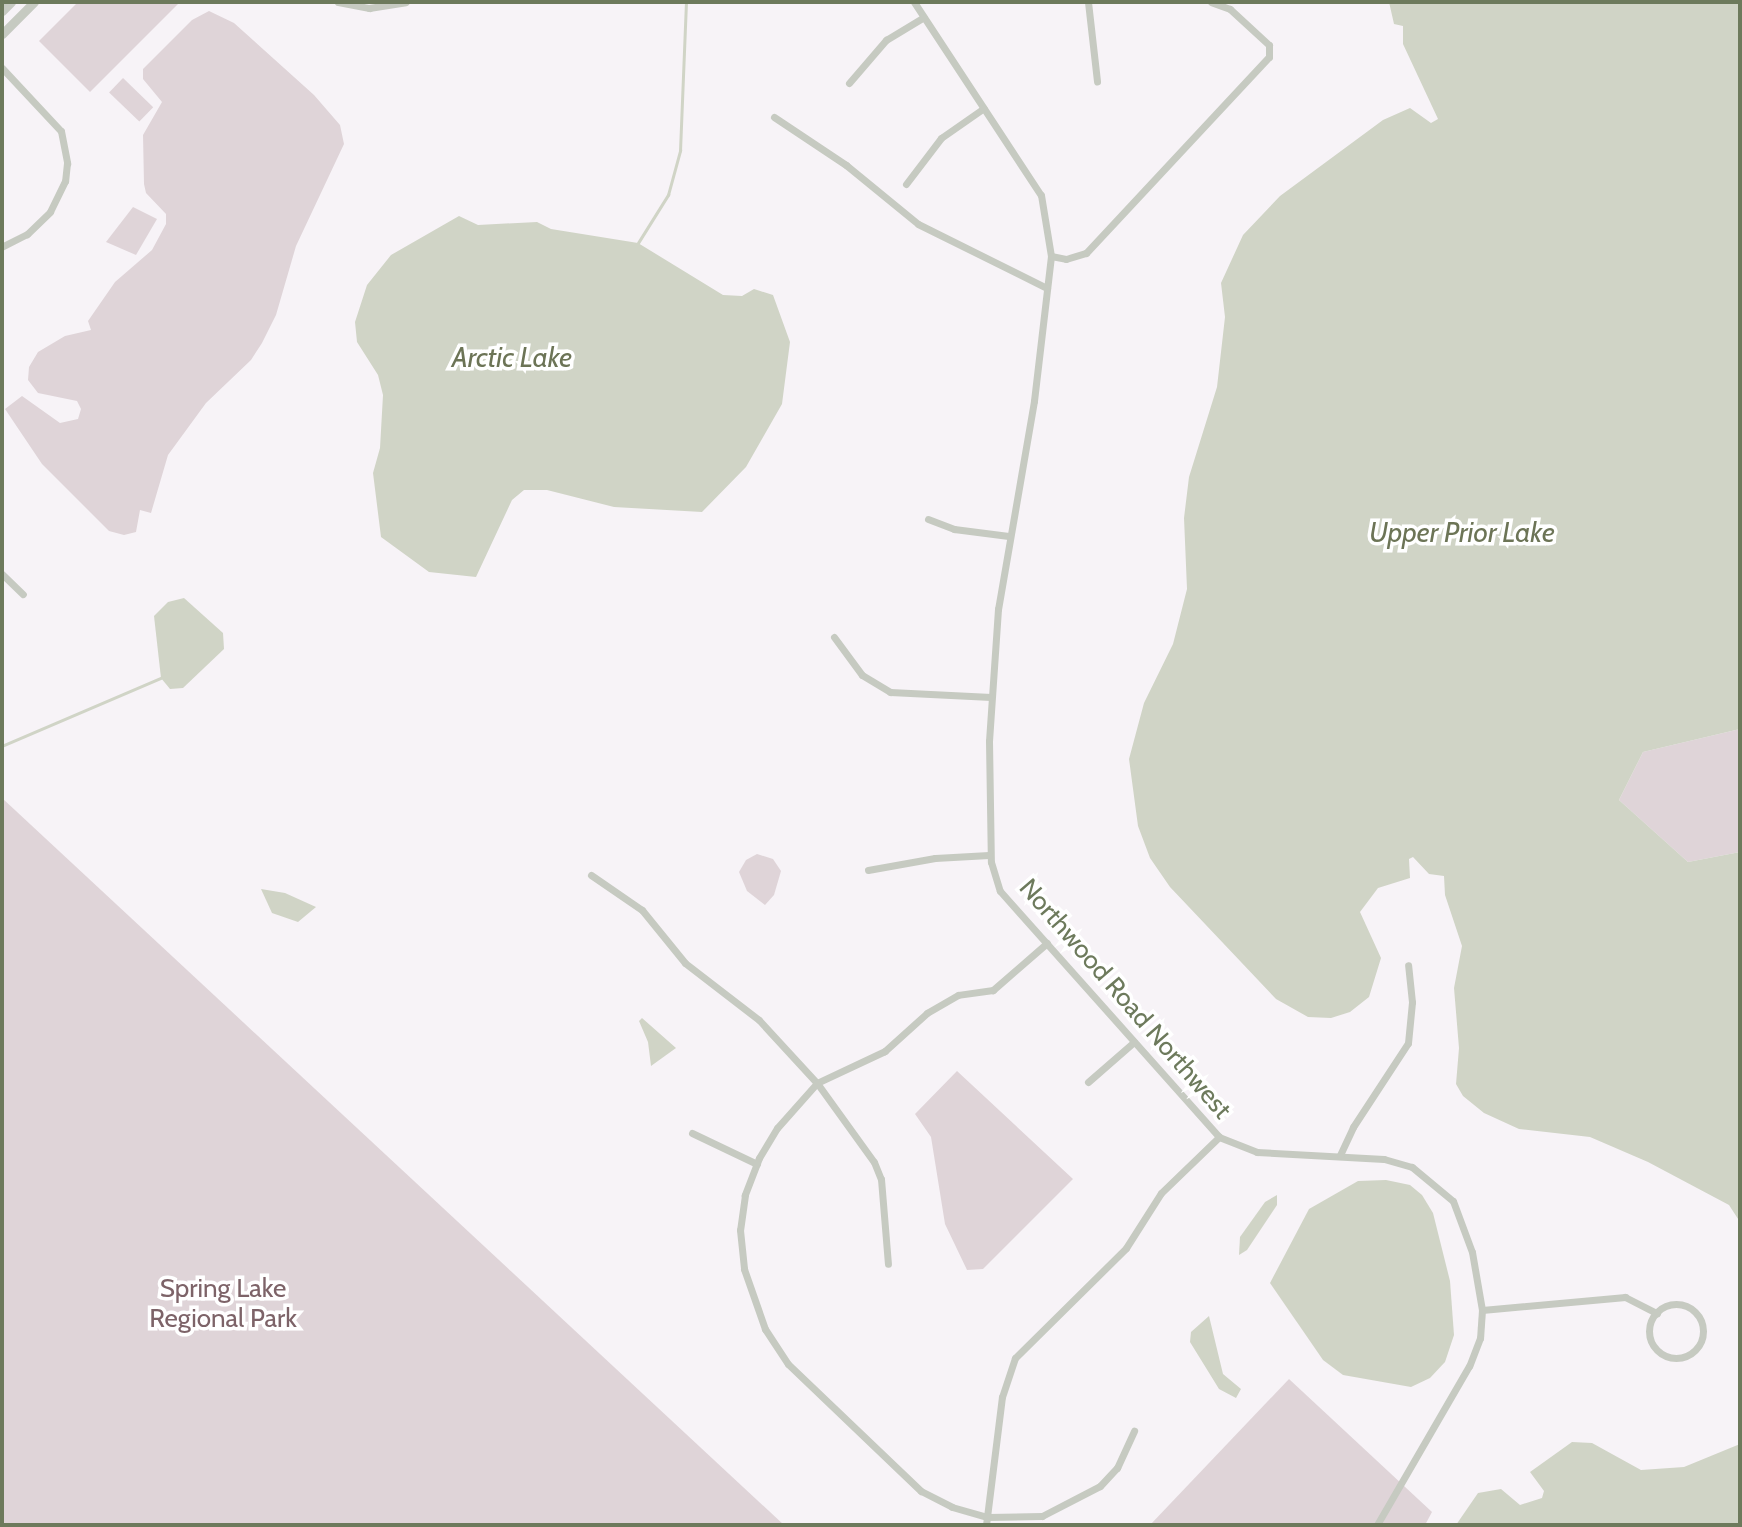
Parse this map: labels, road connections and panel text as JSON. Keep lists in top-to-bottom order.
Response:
{
  "streets": {
    "street": ["Northwood Road Northwest"]
  },
  "water": ["Arctic Lake", "Upper Prior Lake"],
  "parks": ["Spring Lake Regional Park"]
}
